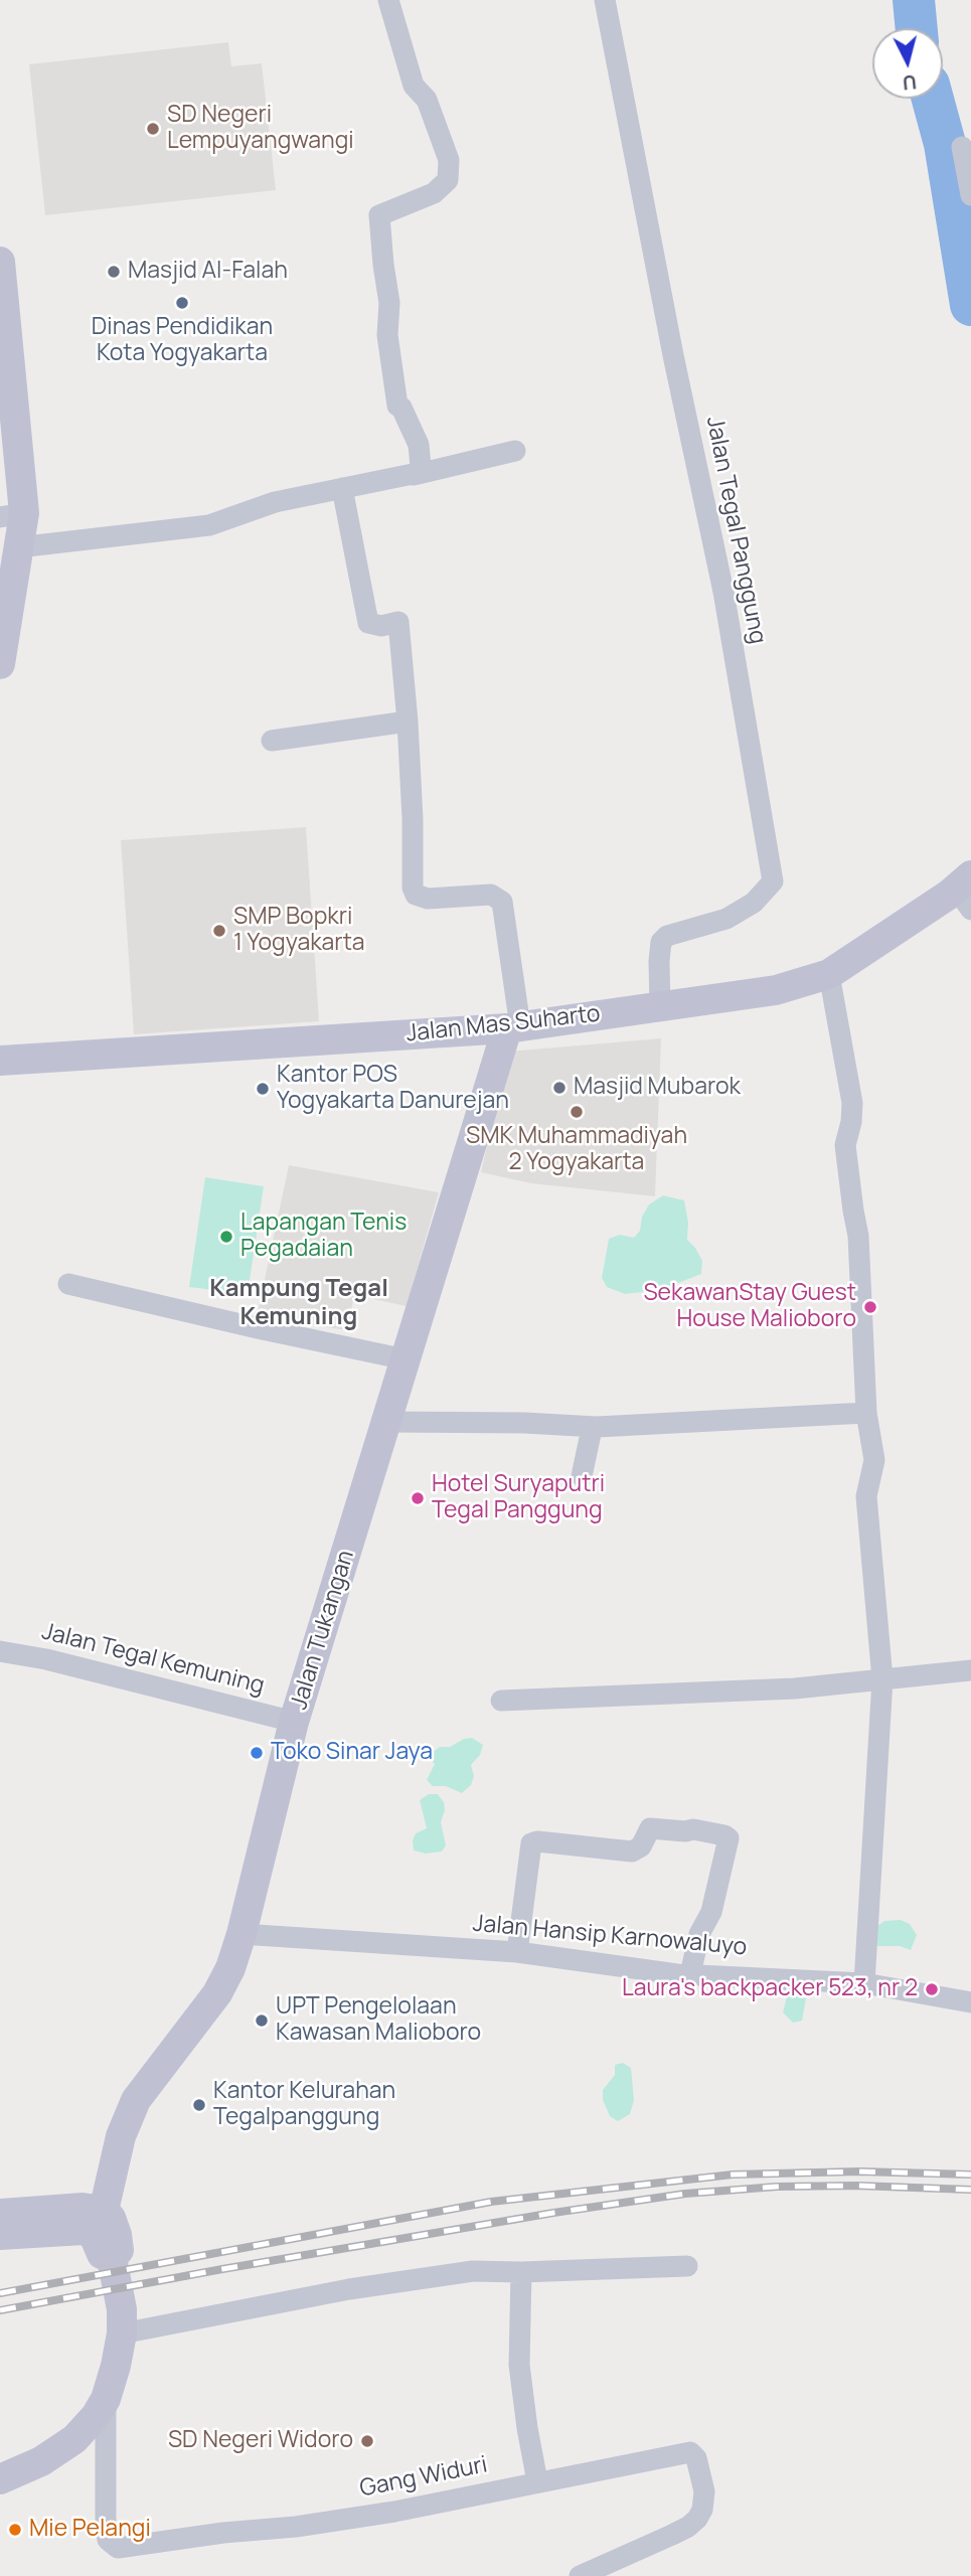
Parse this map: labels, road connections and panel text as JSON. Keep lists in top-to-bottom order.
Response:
{
  "streets": {
    "street": [
      "Jalan Tegal Panggung",
      "Jalan Mas Suharto",
      "Jalan Tukangan",
      "Jalan Tegal Kemuning",
      "Jalan Hansip Karnowaluyo",
      "Gang Widuri"
    ]
  },
  "crossings": [
    ["Jalan Tegal Panggung", "Jalan Mas Suharto"],
    ["Jalan Mas Suharto", "Jalan Tukangan"],
    ["Jalan Tukangan", "Jalan Tegal Kemuning"],
    ["Jalan Tukangan", "Jalan Hansip Karnowaluyo"]
  ],
  "districts": ["Kampung Tegal Kemuning"],
  "places": [
    "SD Negeri Lempuyangwangi",
    "Masjid Al-Falah",
    "Dinas Pendidikan Kota Yogyakarta",
    "SMP Bopkri 1 Yogyakarta",
    "Masjid Mubarok",
    "Kantor POS Yogyakarta Danurejan",
    "SMK Muhammadiyah 2 Yogyakarta",
    "Lapangan Tenis Pegadaian",
    "SekawanStay Guest House Malioboro",
    "Hotel Suryaputri Tegal Panggung",
    "Toko Sinar Jaya",
    "Laura's backpacker 523, nr 2",
    "UPT Pengelolaan Kawasan Malioboro",
    "Kantor Kelurahan Tegalpanggung",
    "SD Negeri Widoro",
    "Mie Pelangi"
  ],
  "north": "bottom"
}
